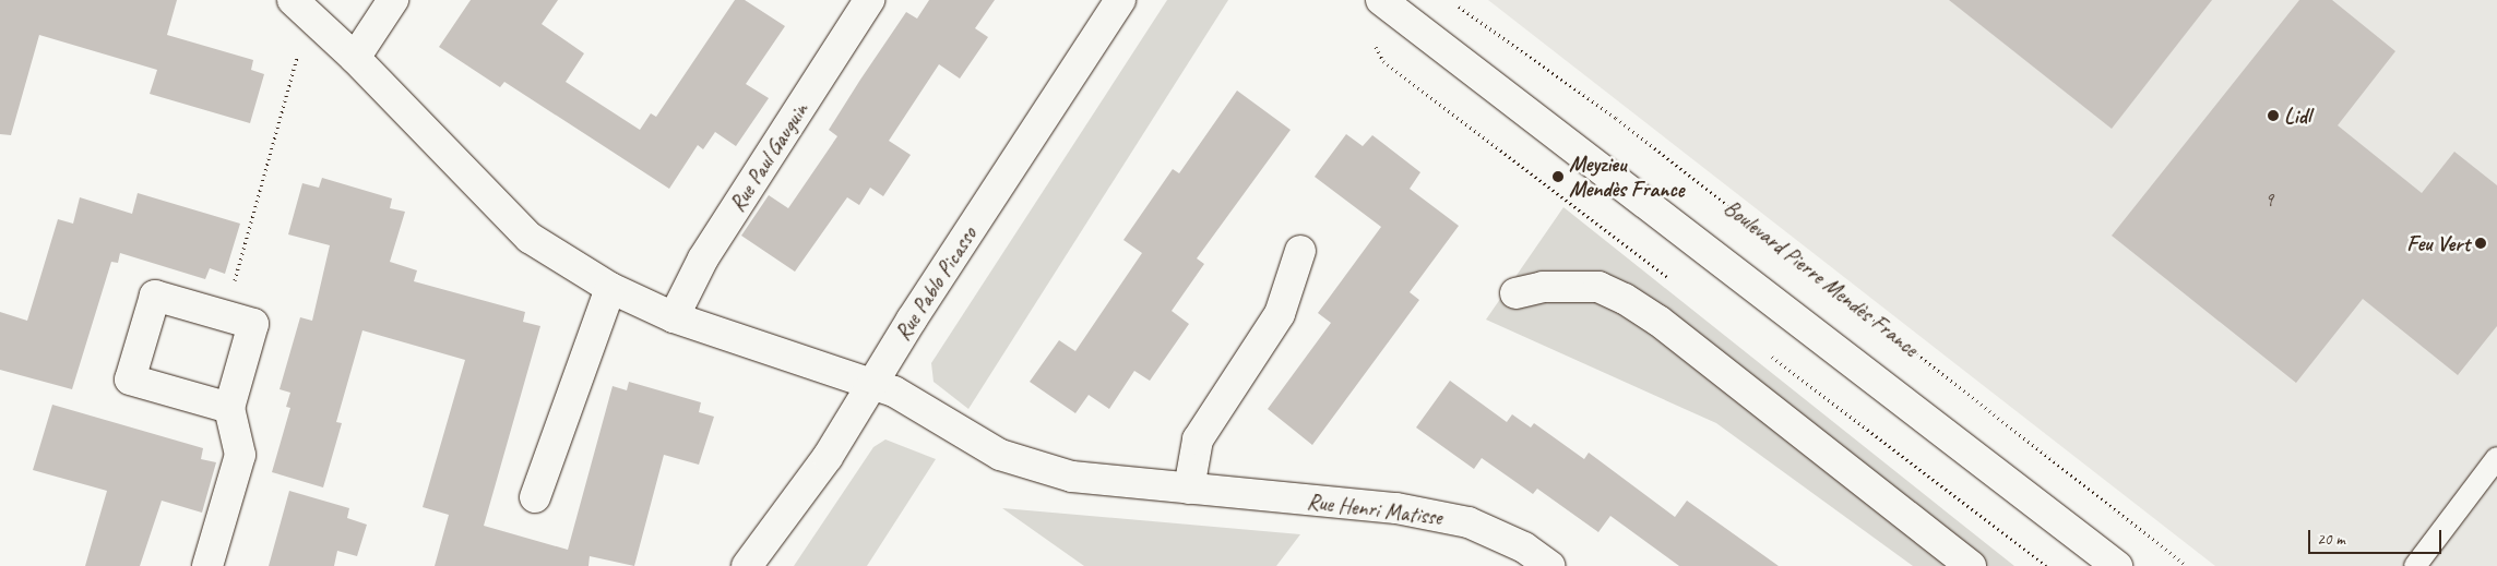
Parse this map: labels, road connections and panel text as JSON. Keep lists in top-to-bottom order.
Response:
{
  "streets": {
    "street": ["Rue Paul Gauguin", "Rue Pablo Picasso", "Rue Henri Matisse"],
    "path": ["Boulevard Pierre Mendès France"]
  },
  "crossings": [
    ["Rue Pablo Picasso", "Rue Henri Matisse"]
  ],
  "places": ["Lidl", "Meyzieu Mendès France", "Feu Vert"],
  "house_numbers": ["9"],
  "scale_bar": "20 m"
}
